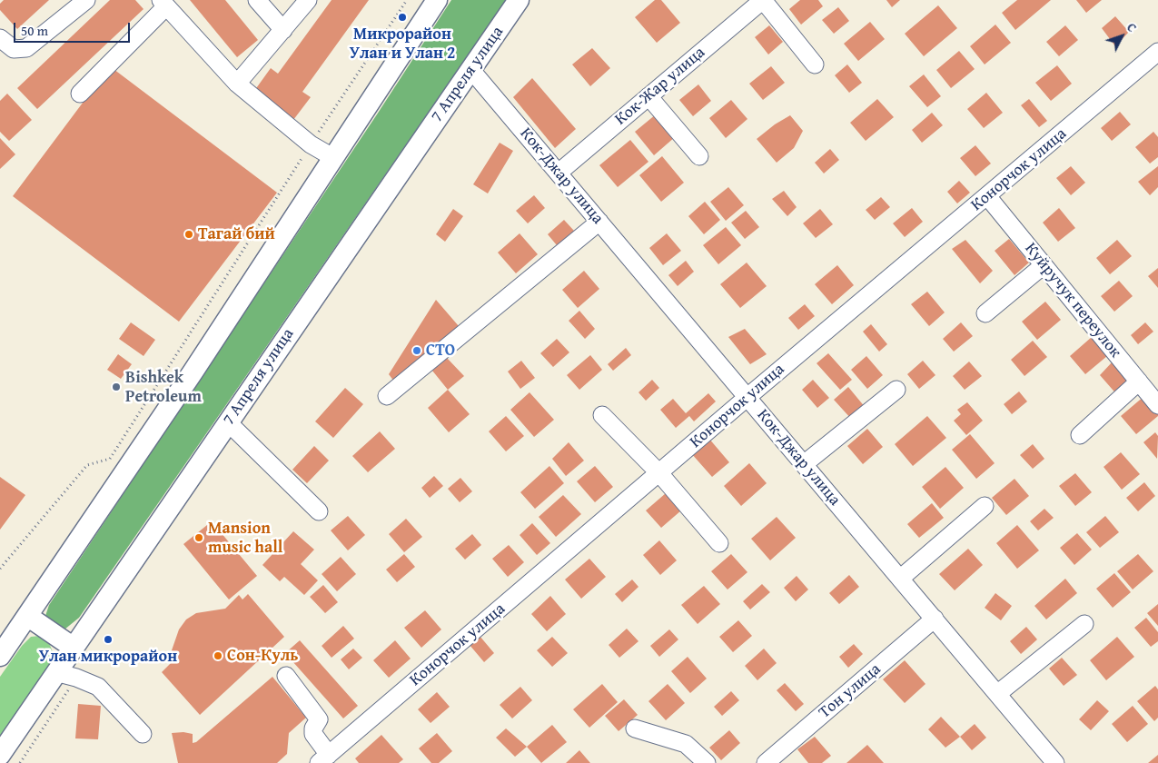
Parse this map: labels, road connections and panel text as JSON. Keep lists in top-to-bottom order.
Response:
{
  "streets": {
    "main road": ["7 Апреля улица"],
    "street": [
      "Кок-Жар улица",
      "Конорчок улица",
      "Кок-Джар улица",
      "Куйручук переулок",
      "Тон улица"
    ]
  },
  "crossings": [
    ["7 Апреля улица", "Кок-Джар улица"],
    ["Кок-Жар улица", "Кок-Джар улица"],
    ["Конорчок улица", "Кок-Джар улица"],
    ["Конорчок улица", "Куйручук переулок"],
    ["Кок-Джар улица", "Тон улица"]
  ],
  "places": [
    "Микрорайон Улан и Улан 2",
    "Тагай бий",
    "СТО",
    "Bishkek Petroleum",
    "Mansion music hall",
    "Улан микрорайон",
    "Сон-Куль"
  ],
  "scale_bar": "50 m",
  "north": "top right"
}
